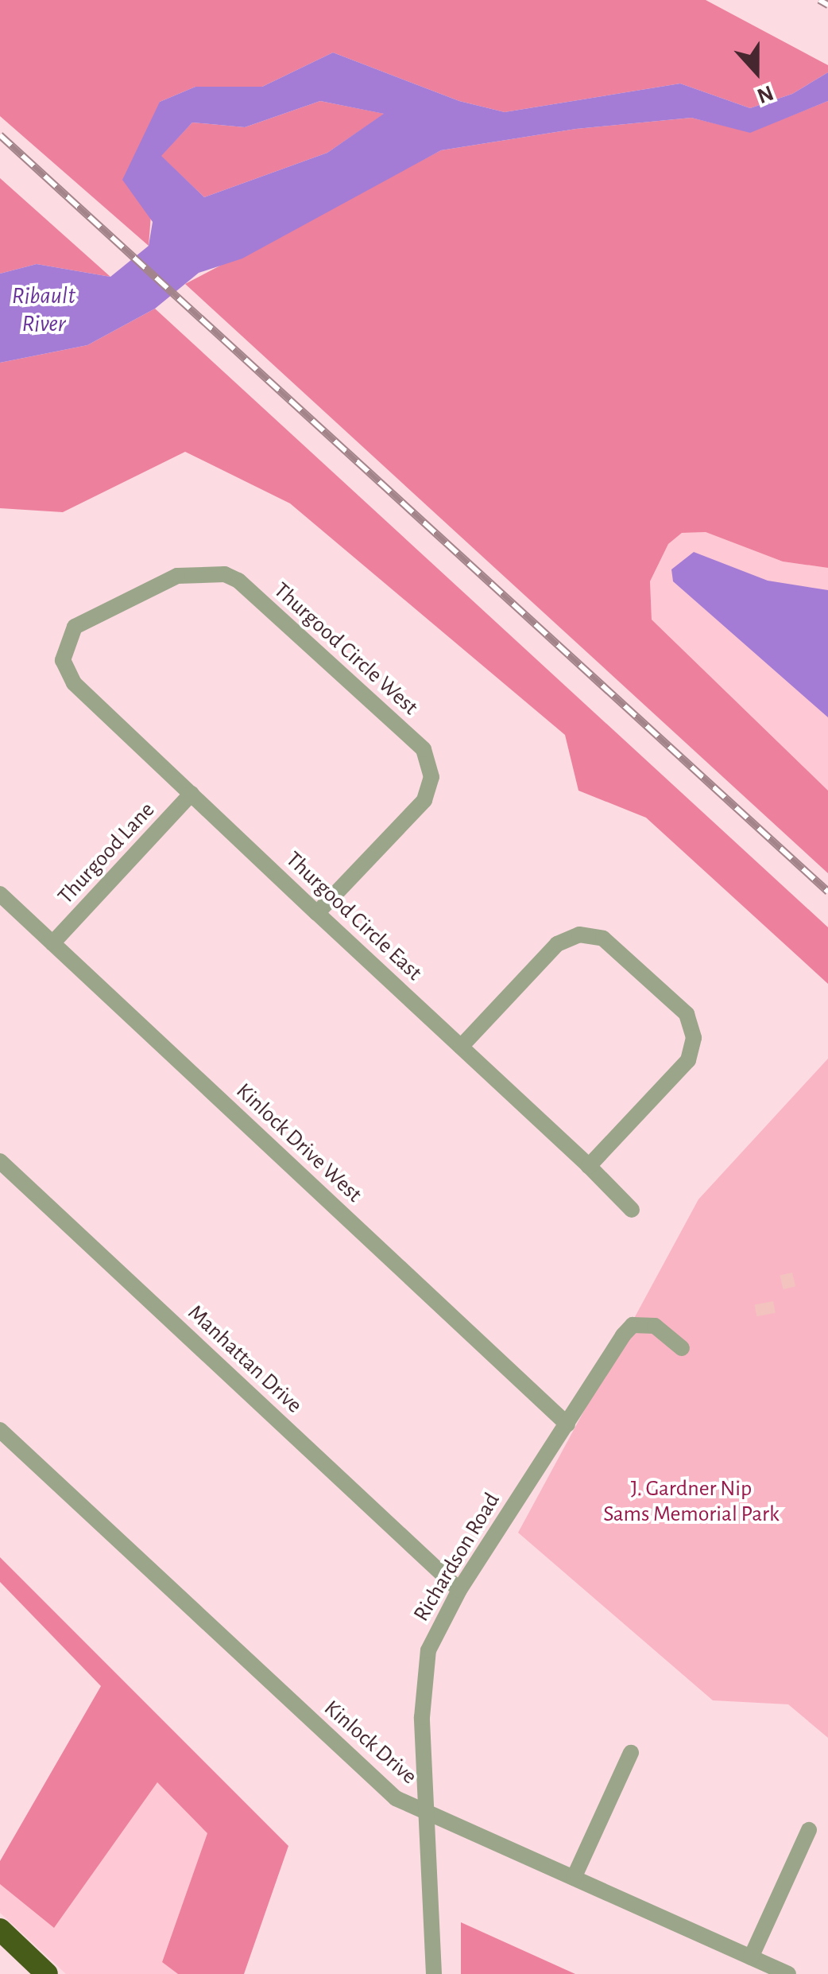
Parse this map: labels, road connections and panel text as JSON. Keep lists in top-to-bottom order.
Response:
{
  "streets": {
    "street": [
      "Thurgood Circle West",
      "Thurgood Lane",
      "Thurgood Circle East",
      "Kinlock Drive West",
      "Manhattan Drive",
      "Richardson Road",
      "Kinlock Drive"
    ]
  },
  "crossings": [
    ["Thurgood Circle West", "Thurgood Circle East"],
    ["Thurgood Lane", "Thurgood Circle East"],
    ["Thurgood Lane", "Kinlock Drive West"],
    ["Kinlock Drive West", "Richardson Road"],
    ["Manhattan Drive", "Richardson Road"],
    ["Richardson Road", "Kinlock Drive"]
  ],
  "water": ["Ribault River"],
  "parks": ["J. Gardner Nip Sams Memorial Park"],
  "north": "bottom"
}
